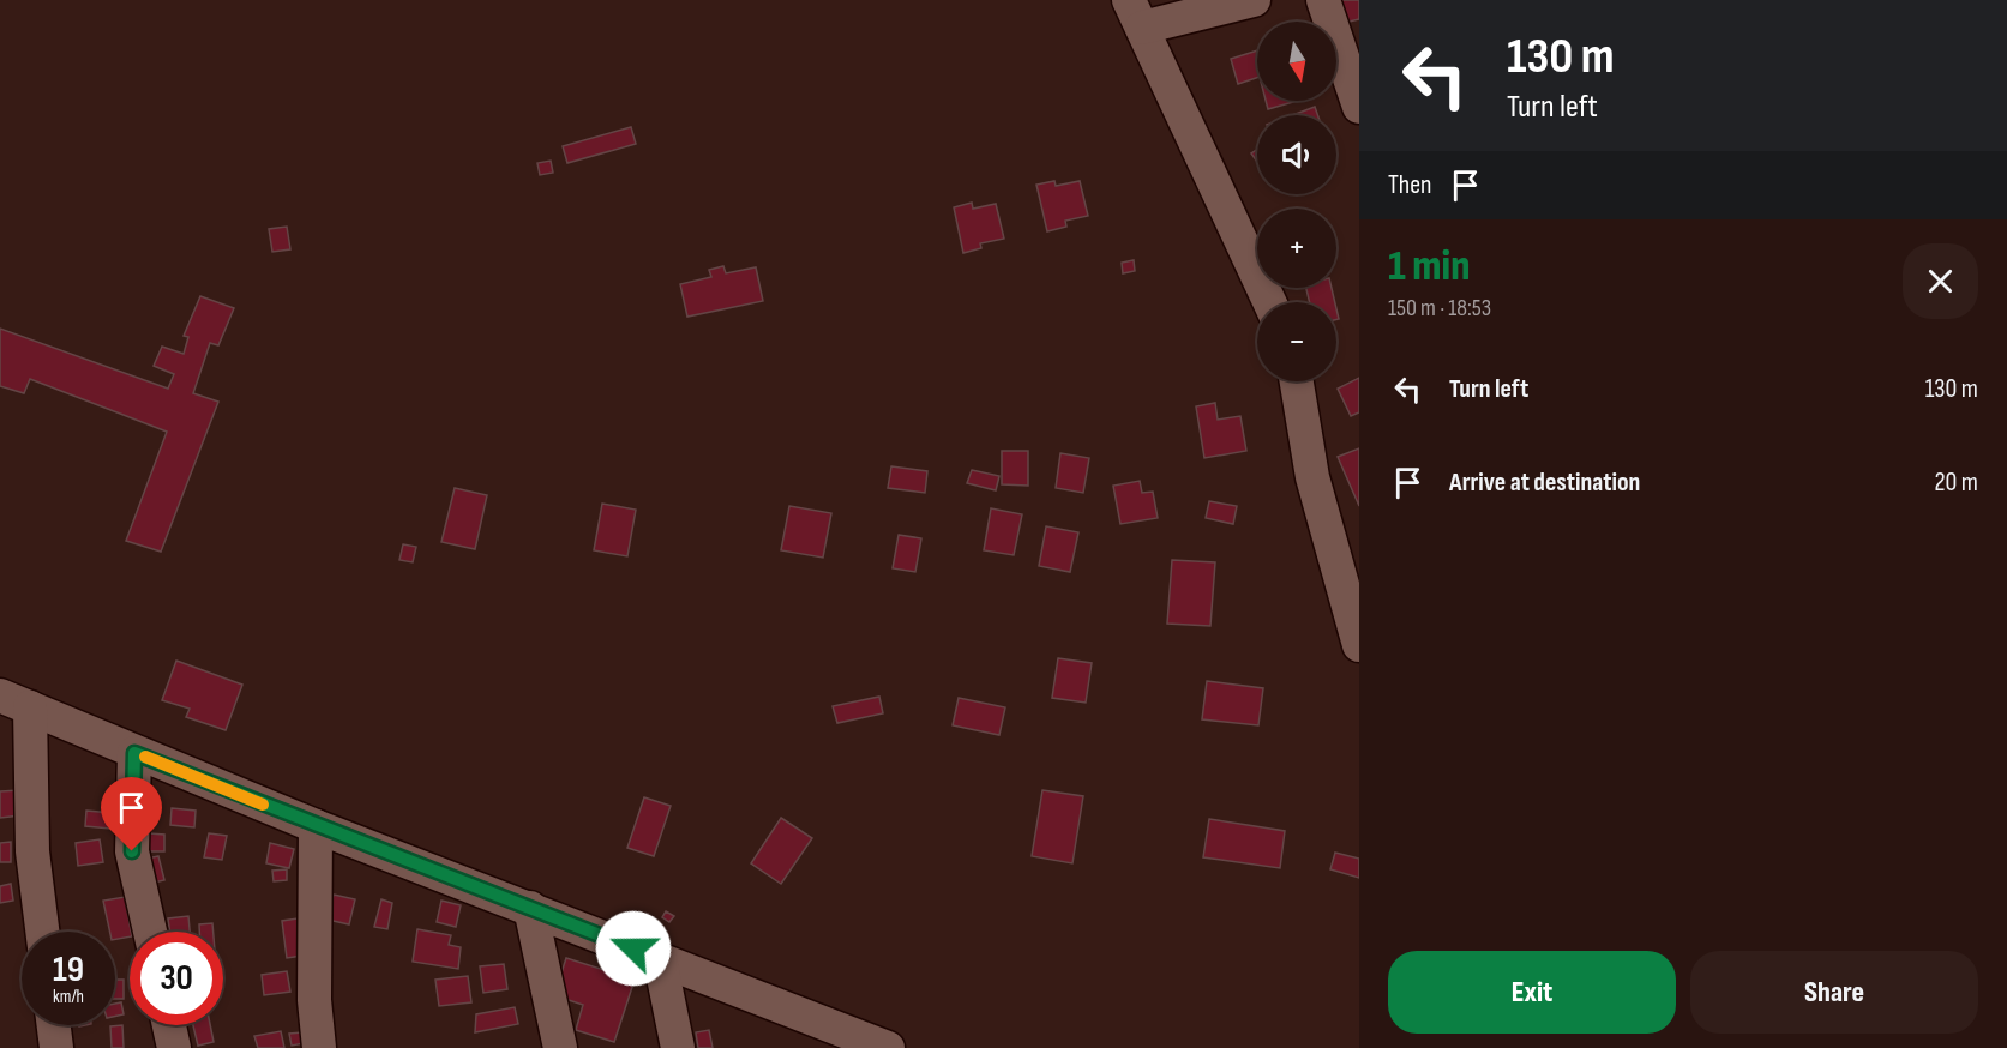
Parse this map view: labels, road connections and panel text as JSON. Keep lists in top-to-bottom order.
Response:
{
  "north": "bottom",
  "page": {
    "turn": ["130 m", "Turn left"],
    "map_buttons": ["+", "−"],
    "then": "Then",
    "heading": ["1 min", "150 m · 18:53"],
    "list": [
      {
        "name": "Turn left",
        "value": "130 m"
      },
      {
        "name": "Arrive at destination",
        "value": "20 m"
      }
    ],
    "speed": "19 km/h",
    "limit": "30",
    "buttons": ["Exit", "Share"]
  }
}
